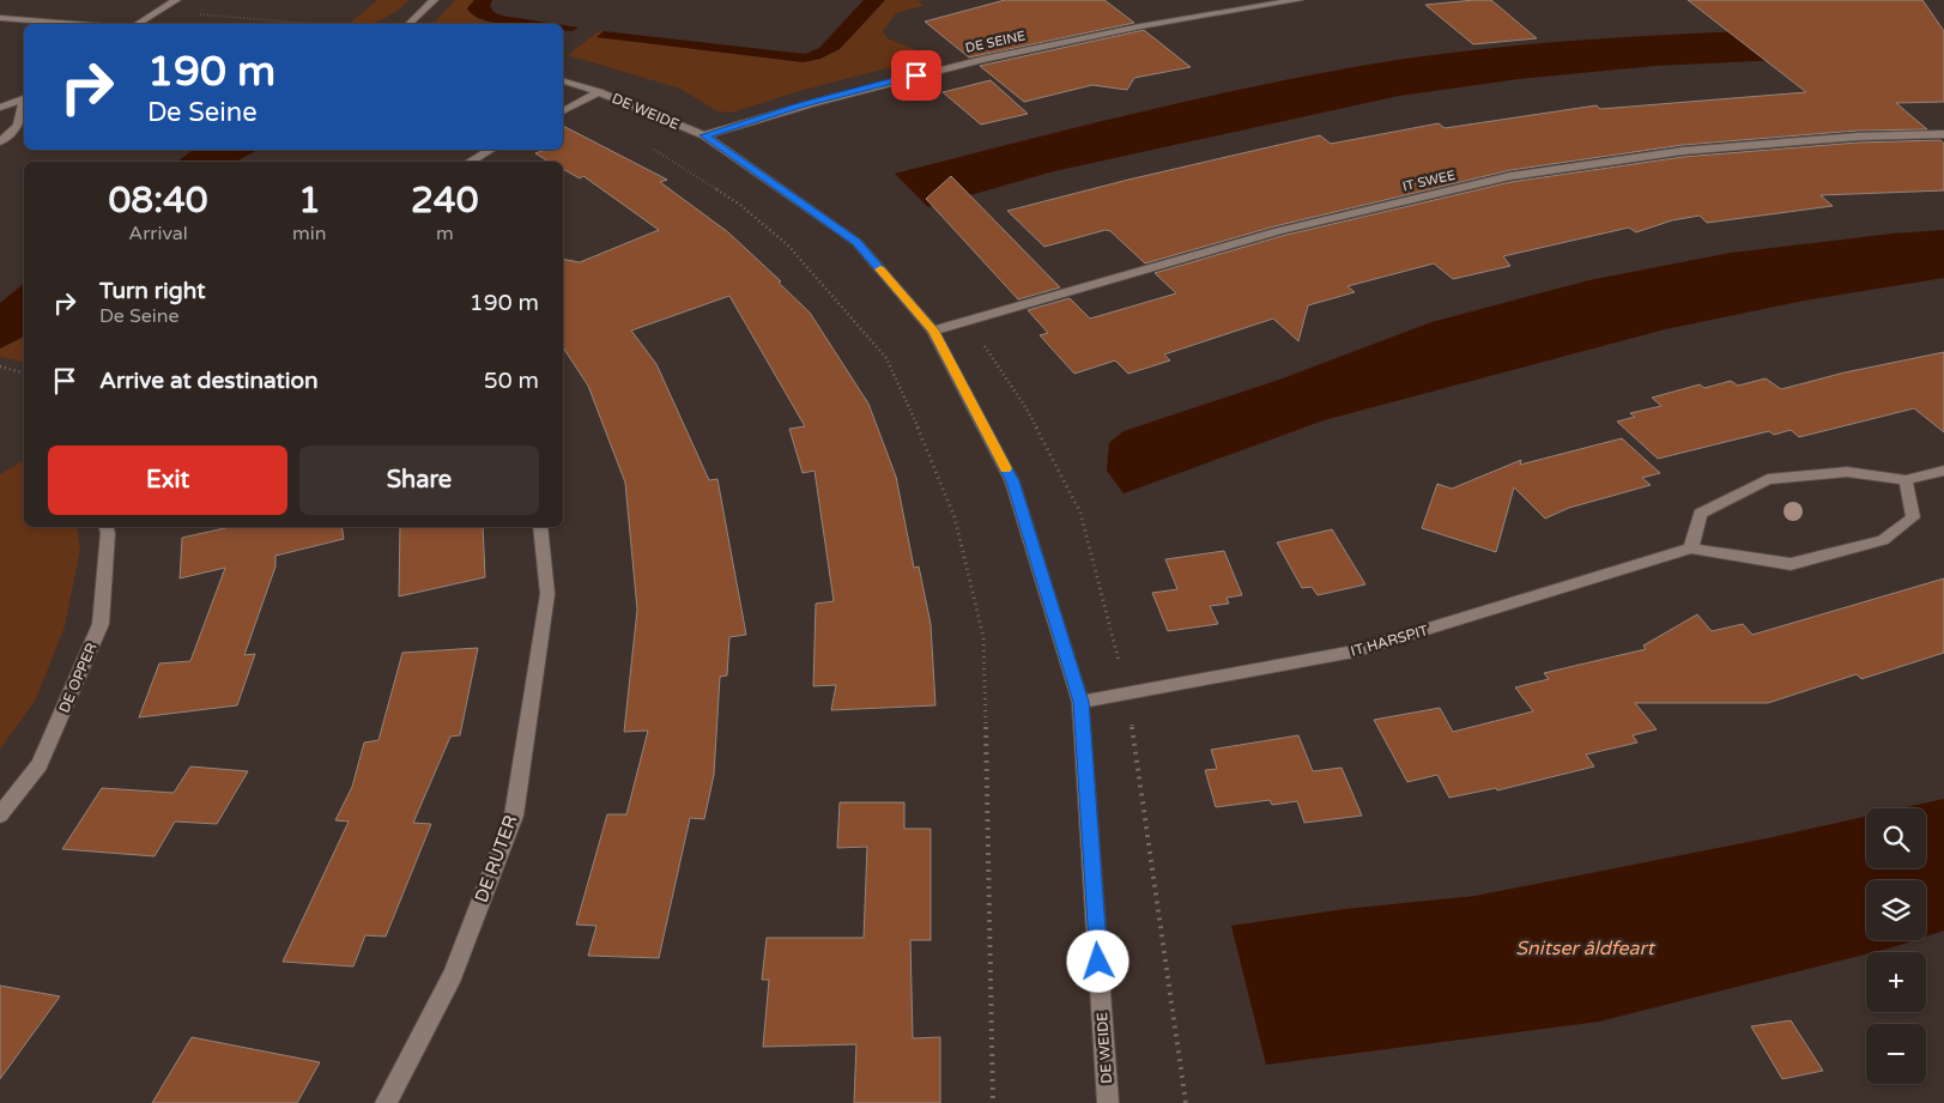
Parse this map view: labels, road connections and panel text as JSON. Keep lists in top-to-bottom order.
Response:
{
  "streets": {
    "street": [
      "DE SEINE",
      "DE WEIDE",
      "IT SWEE",
      "IT HARSPIT",
      "DE OPPER",
      "DE RUTER"
    ]
  },
  "crossings": [
    ["DE SEINE", "DE WEIDE"],
    ["DE WEIDE", "IT SWEE"],
    ["DE WEIDE", "IT HARSPIT"]
  ],
  "water": ["Snitser âldfeart"],
  "page": {
    "turn": ["190 m", "De Seine"],
    "eta": [
      "08:40",
      "Arrival",
      "1",
      "min",
      "240",
      "m"
    ],
    "list": [
      {
        "name": "Turn right",
        "note": "De Seine",
        "value": "190 m"
      },
      {
        "name": "Arrive at destination",
        "value": "50 m"
      }
    ],
    "buttons": ["Exit", "Share"],
    "map_buttons": ["+", "−"]
  }
}
